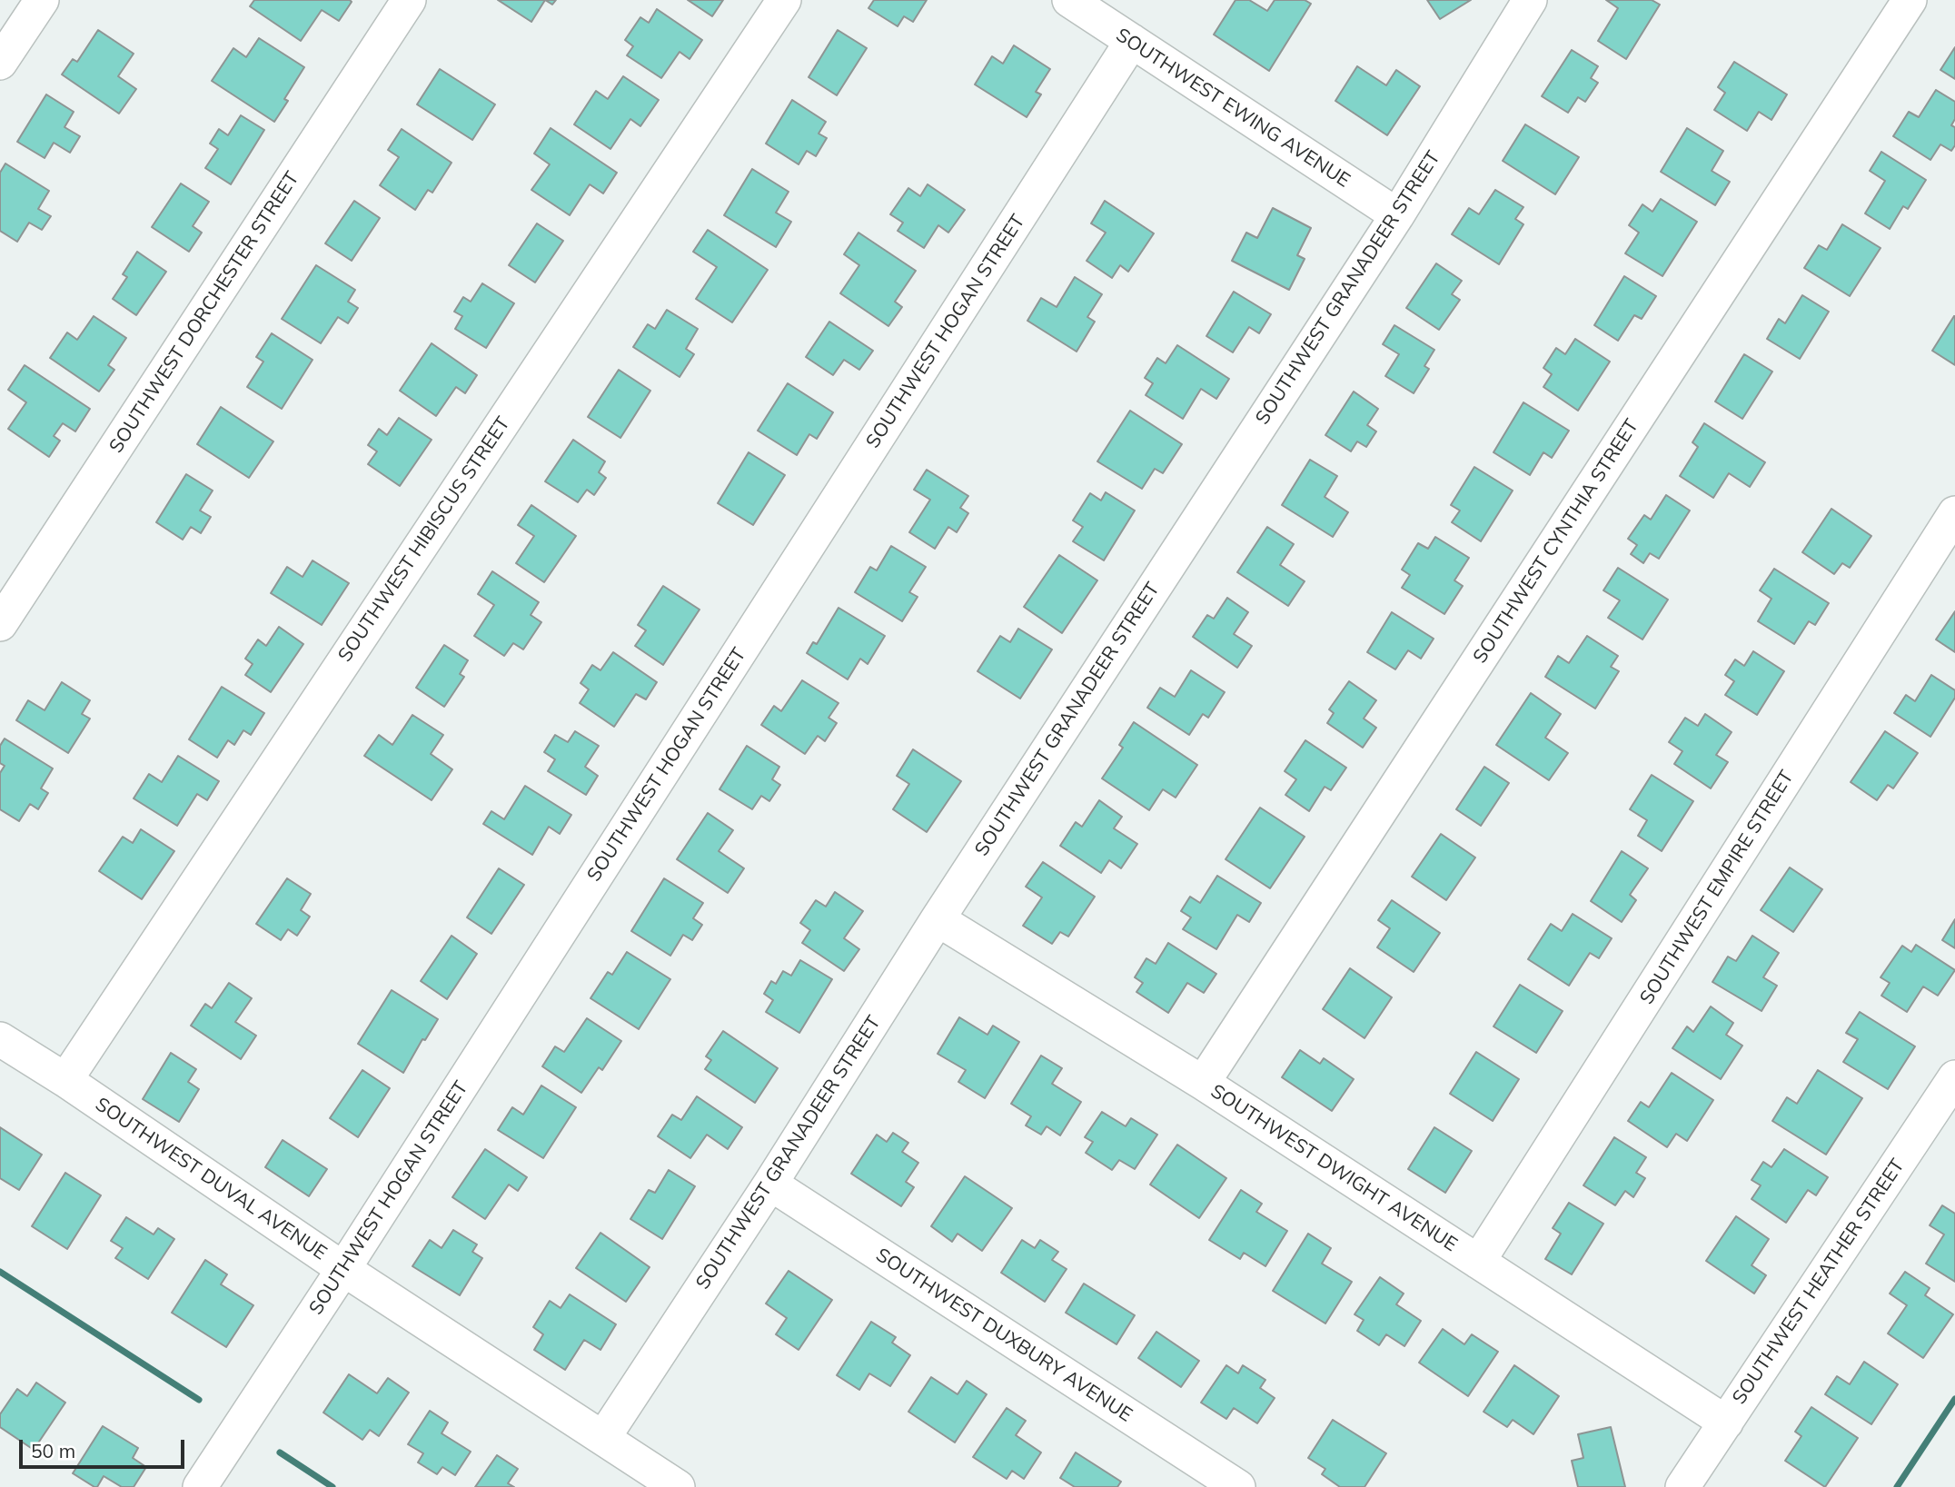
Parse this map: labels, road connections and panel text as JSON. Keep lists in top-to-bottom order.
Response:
{
  "streets": {
    "street": [
      "SOUTHWEST EWING AVENUE",
      "SOUTHWEST GRANADEER STREET",
      "SOUTHWEST DORCHESTER STREET",
      "SOUTHWEST HOGAN STREET",
      "SOUTHWEST HIBISCUS STREET",
      "SOUTHWEST CYNTHIA STREET",
      "SOUTHWEST EMPIRE STREET",
      "SOUTHWEST DWIGHT AVENUE",
      "SOUTHWEST DUVAL AVENUE",
      "SOUTHWEST HEATHER STREET",
      "SOUTHWEST DUXBURY AVENUE"
    ]
  },
  "crossings": [
    ["SOUTHWEST EWING AVENUE", "SOUTHWEST GRANADEER STREET"],
    ["SOUTHWEST EWING AVENUE", "SOUTHWEST HOGAN STREET"],
    ["SOUTHWEST GRANADEER STREET", "SOUTHWEST DWIGHT AVENUE"],
    ["SOUTHWEST GRANADEER STREET", "SOUTHWEST DUVAL AVENUE"],
    ["SOUTHWEST GRANADEER STREET", "SOUTHWEST DUXBURY AVENUE"],
    ["SOUTHWEST HOGAN STREET", "SOUTHWEST DUVAL AVENUE"],
    ["SOUTHWEST HIBISCUS STREET", "SOUTHWEST DUVAL AVENUE"],
    ["SOUTHWEST CYNTHIA STREET", "SOUTHWEST DWIGHT AVENUE"],
    ["SOUTHWEST EMPIRE STREET", "SOUTHWEST DWIGHT AVENUE"],
    ["SOUTHWEST DWIGHT AVENUE", "SOUTHWEST HEATHER STREET"]
  ],
  "scale_bar": "50 m"
}
